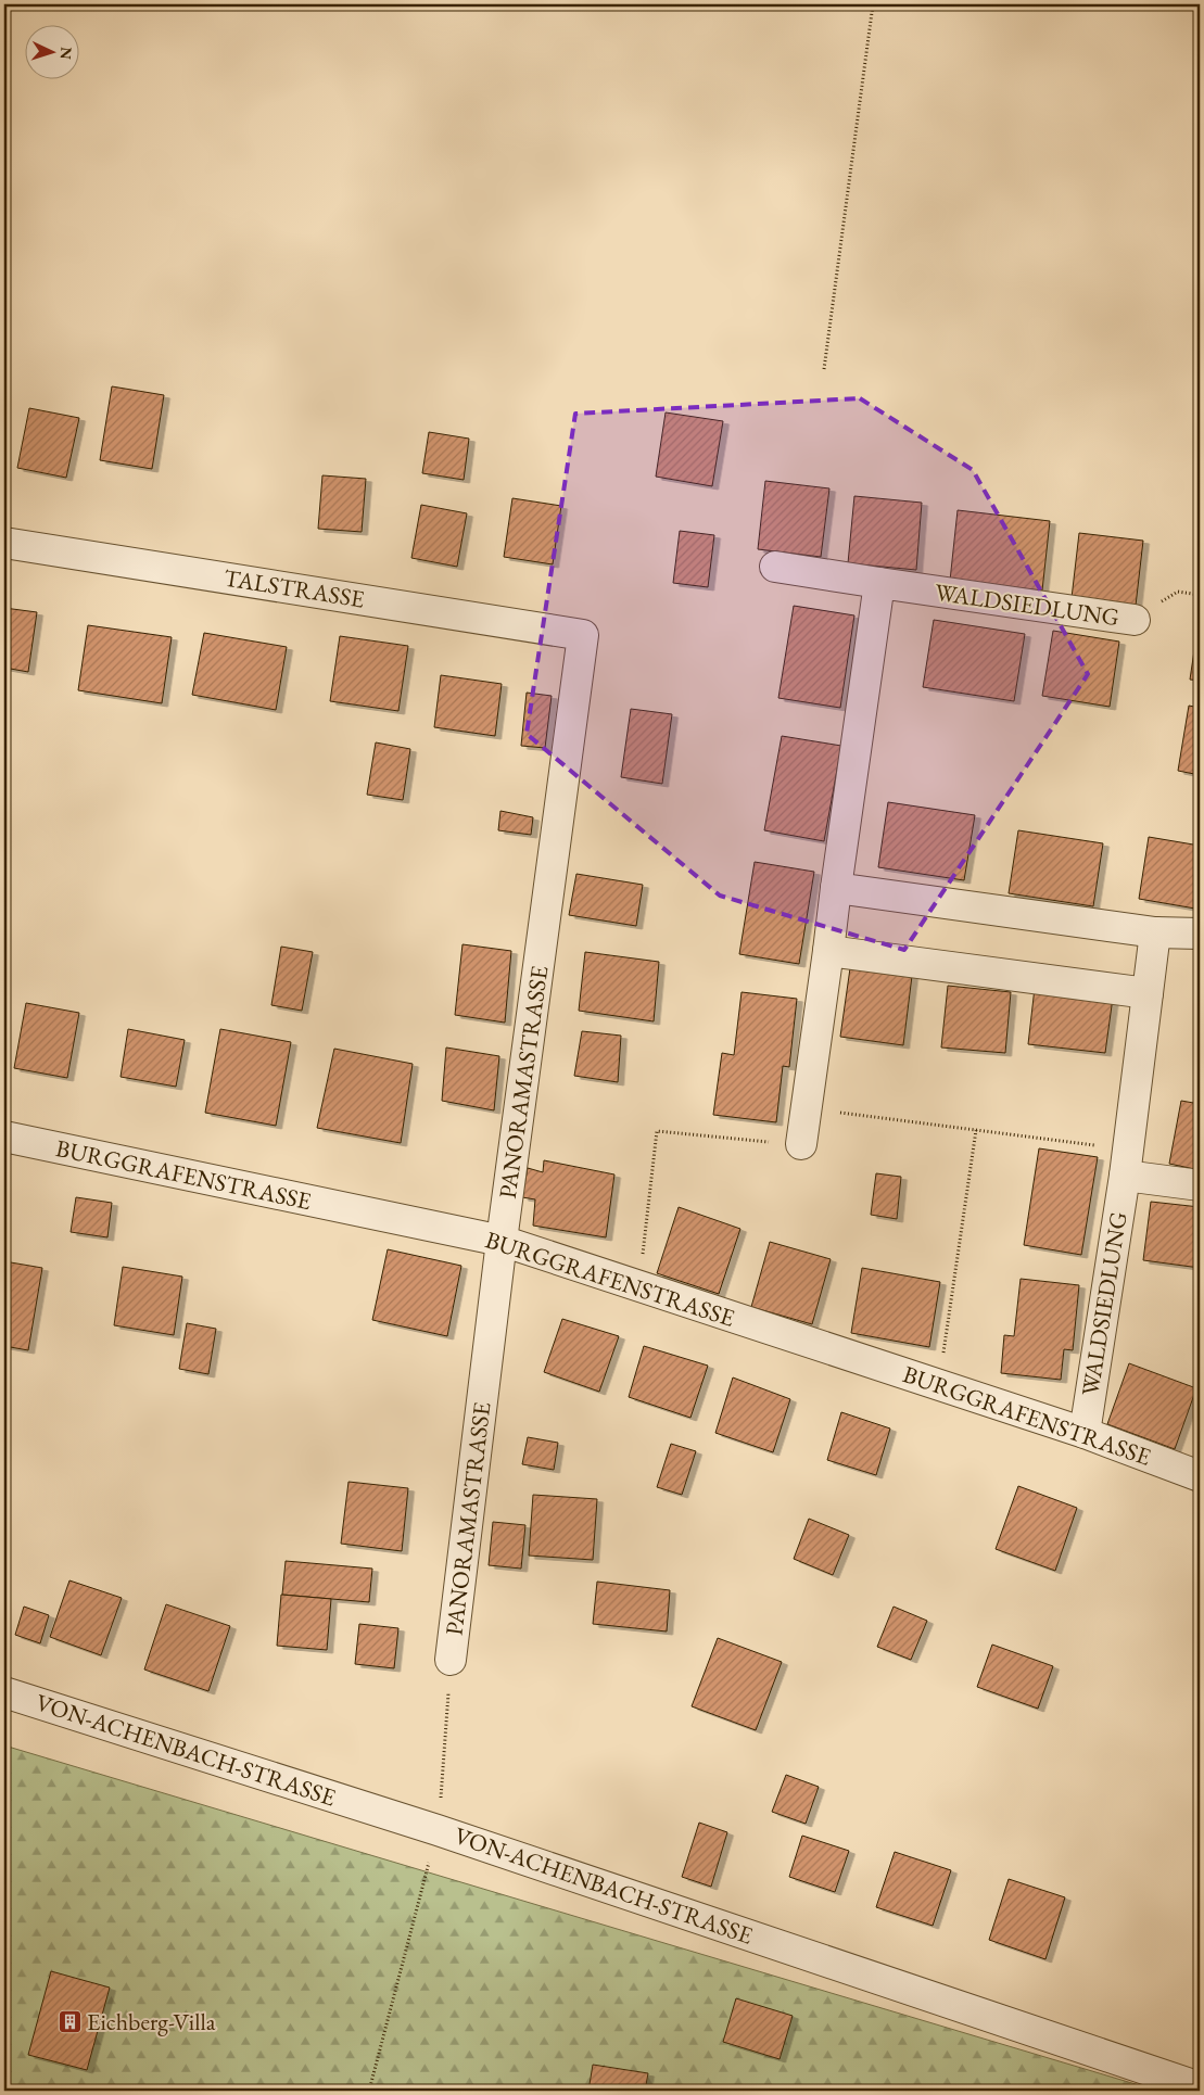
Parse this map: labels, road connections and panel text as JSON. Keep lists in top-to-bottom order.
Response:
{
  "streets": {
    "street": [
      "TALSTRASSE",
      "WALDSIEDLUNG",
      "PANORAMASTRASSE",
      "BURGGRAFENSTRASSE",
      "VON-ACHENBACH-STRASSE"
    ]
  },
  "crossings": [
    ["TALSTRASSE", "PANORAMASTRASSE"],
    ["WALDSIEDLUNG", "BURGGRAFENSTRASSE"],
    ["PANORAMASTRASSE", "BURGGRAFENSTRASSE"]
  ],
  "places": {
    "building": ["Eichberg-Villa"]
  },
  "north": "right"
}
